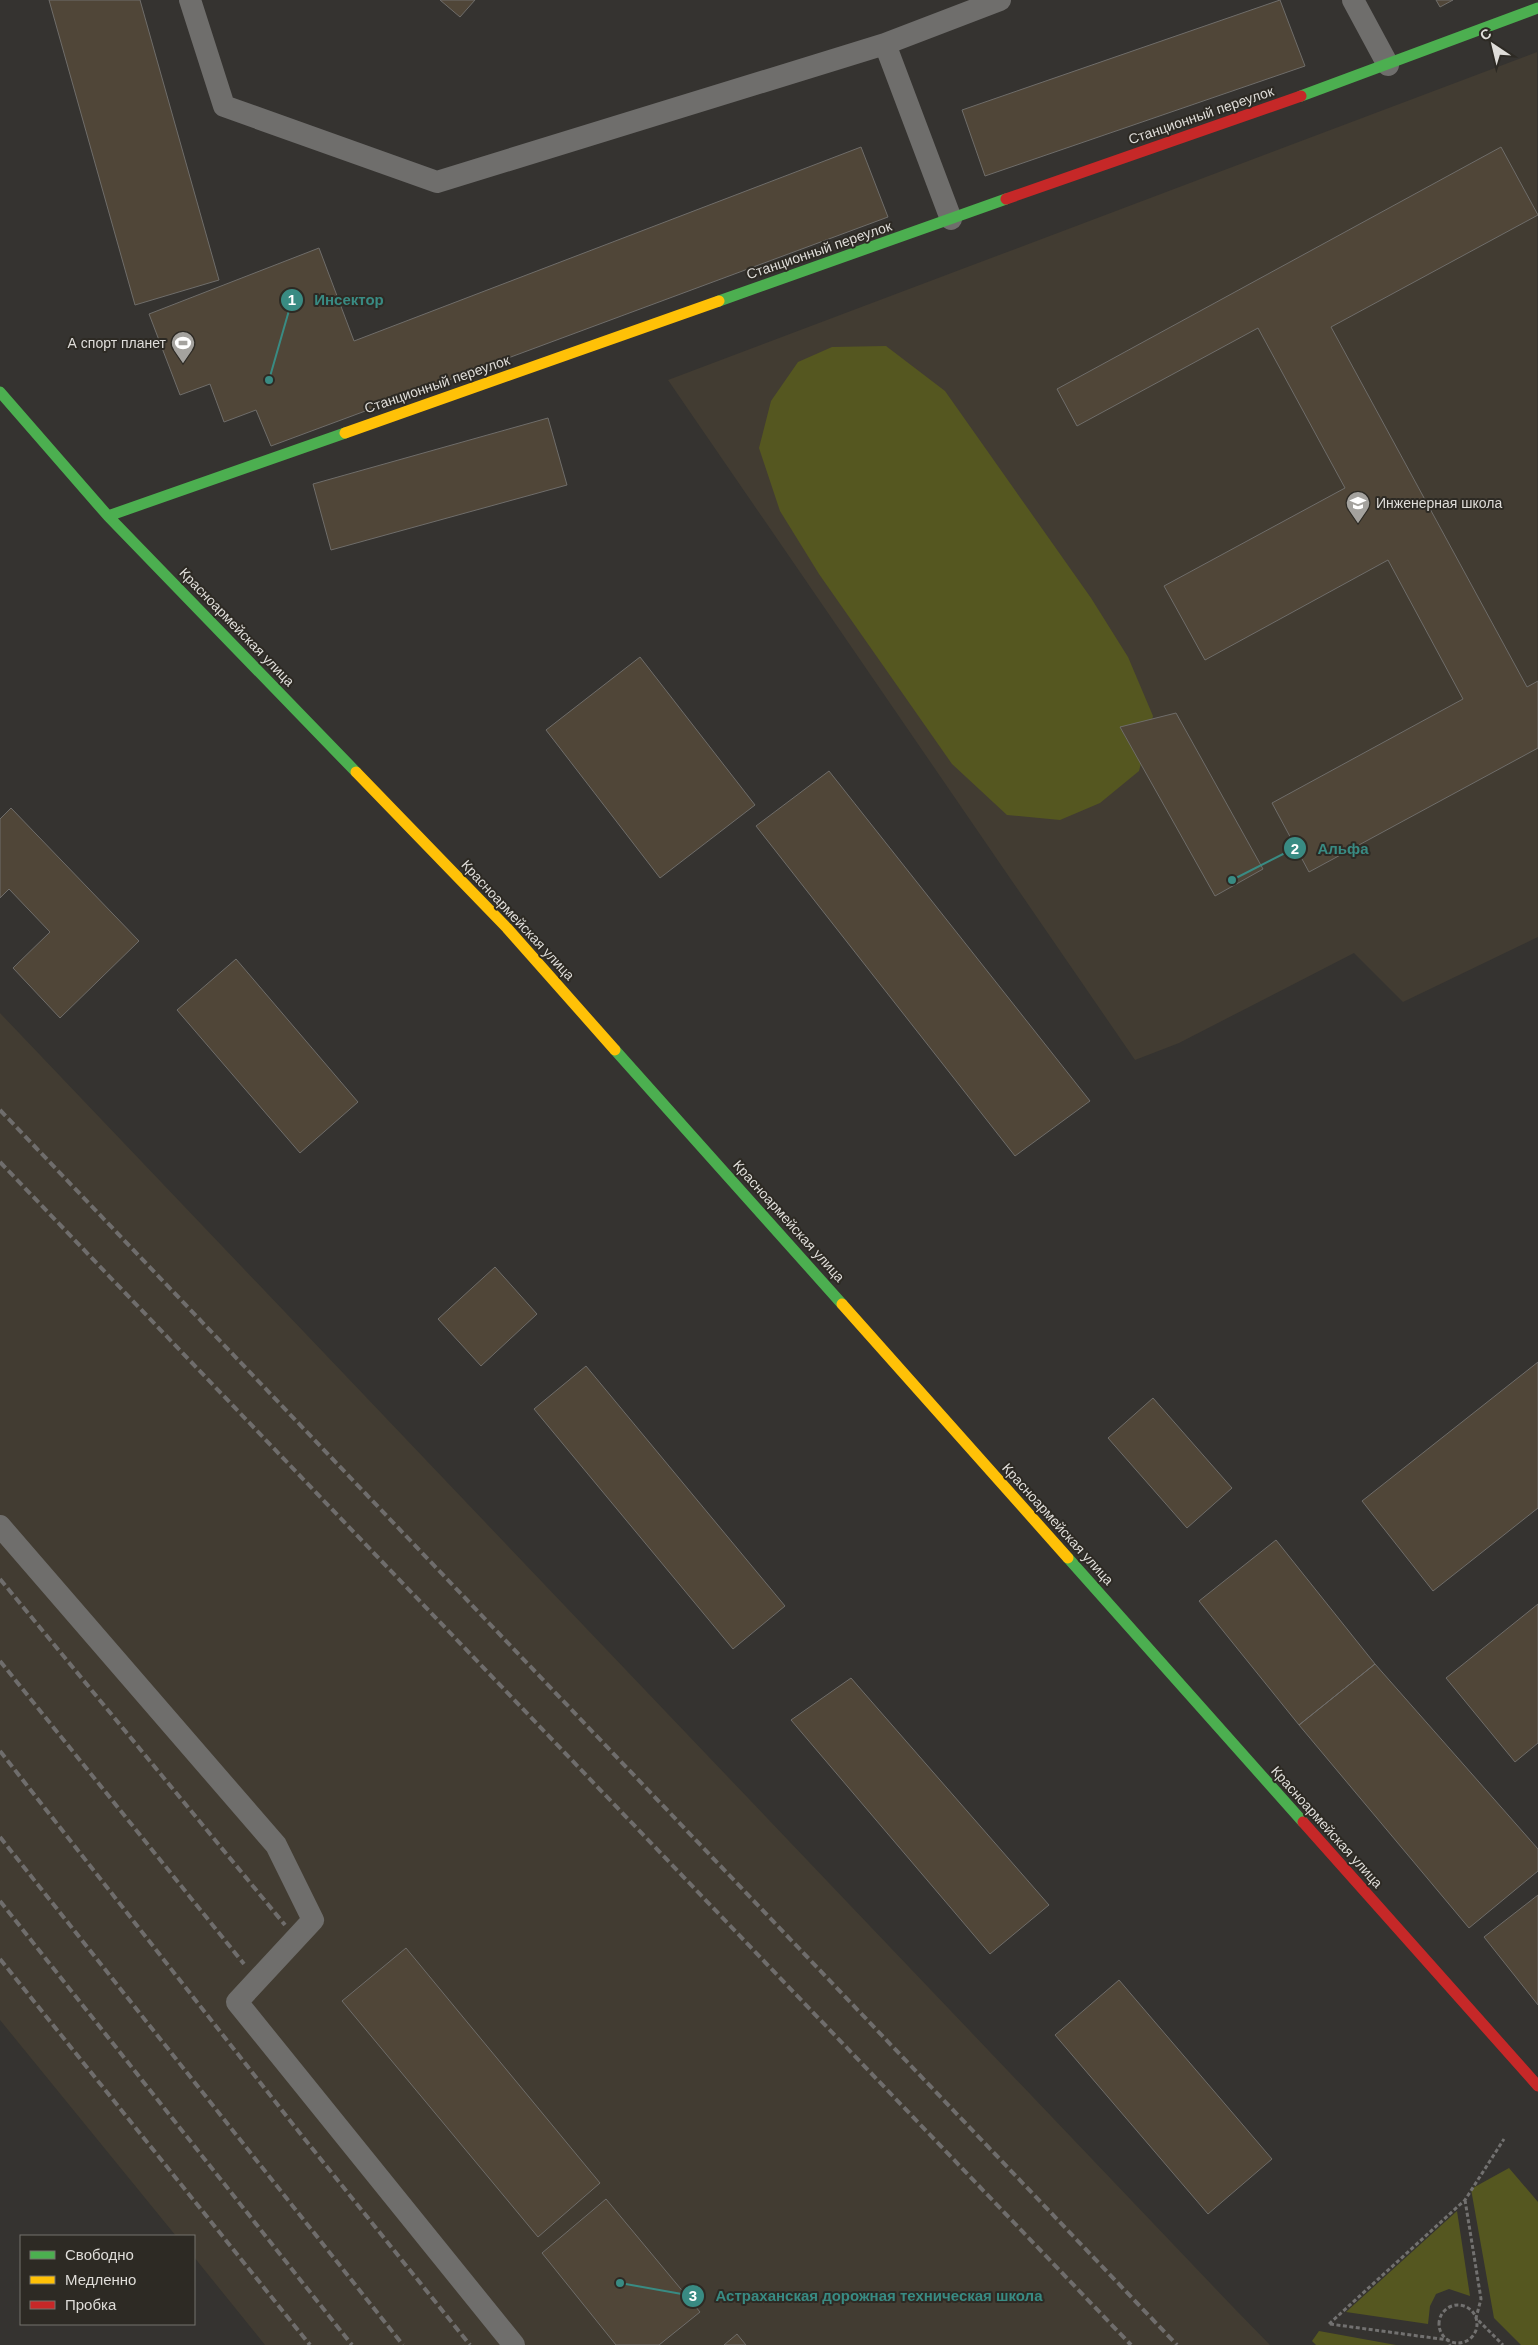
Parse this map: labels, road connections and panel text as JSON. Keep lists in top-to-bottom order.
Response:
{
  "streets": {
    "street": ["Станционный переулок", "Красноармейская улица"]
  },
  "crossings": [
    ["Станционный переулок", "Красноармейская улица"]
  ],
  "places": {
    "sports": ["А спорт планет"],
    "other": ["Инсектор", "Альфа", "Астраханская дорожная техническая школа"],
    "school or university": ["Инженерная школа"]
  },
  "legend": ["Свободно", "Медленно", "Пробка"],
  "north": "top left"
}
